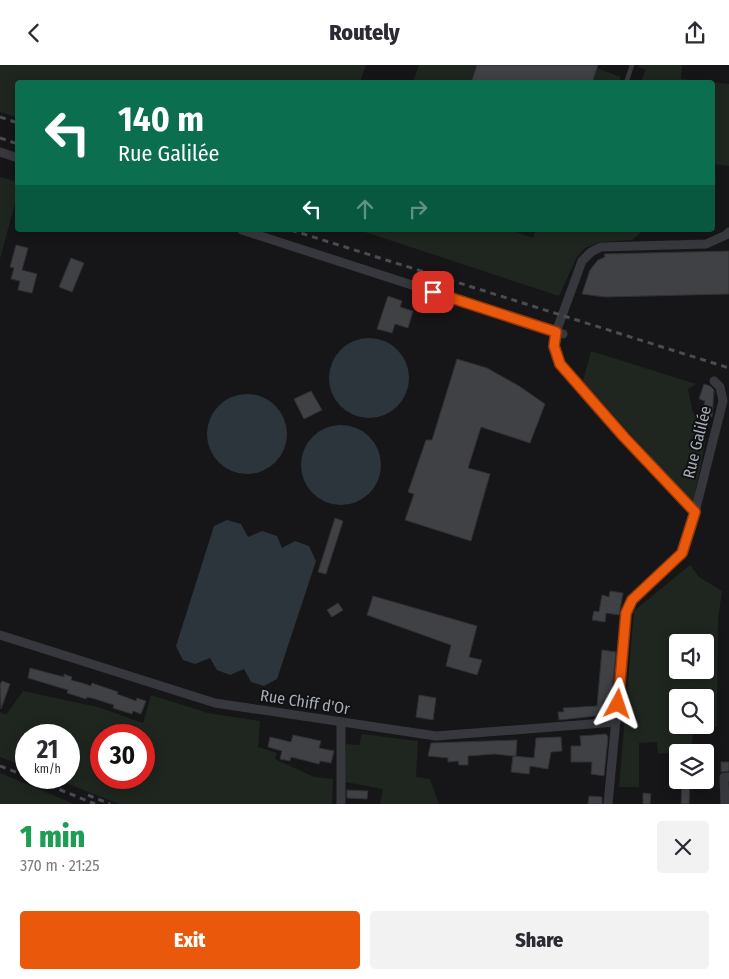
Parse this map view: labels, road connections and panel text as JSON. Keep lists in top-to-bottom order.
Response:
{
  "streets": {
    "street": ["Rue Galilée", "Rue Chiff d'Or"]
  },
  "crossings": [
    ["Rue Galilée", "Rue Chiff d'Or"]
  ],
  "page": {
    "header": "Routely",
    "turn": ["140 m", "Rue Galilée"],
    "speed": "21 km/h",
    "limit": "30",
    "heading": ["1 min", "370 m · 21:25"],
    "buttons": ["Exit", "Share"]
  }
}
